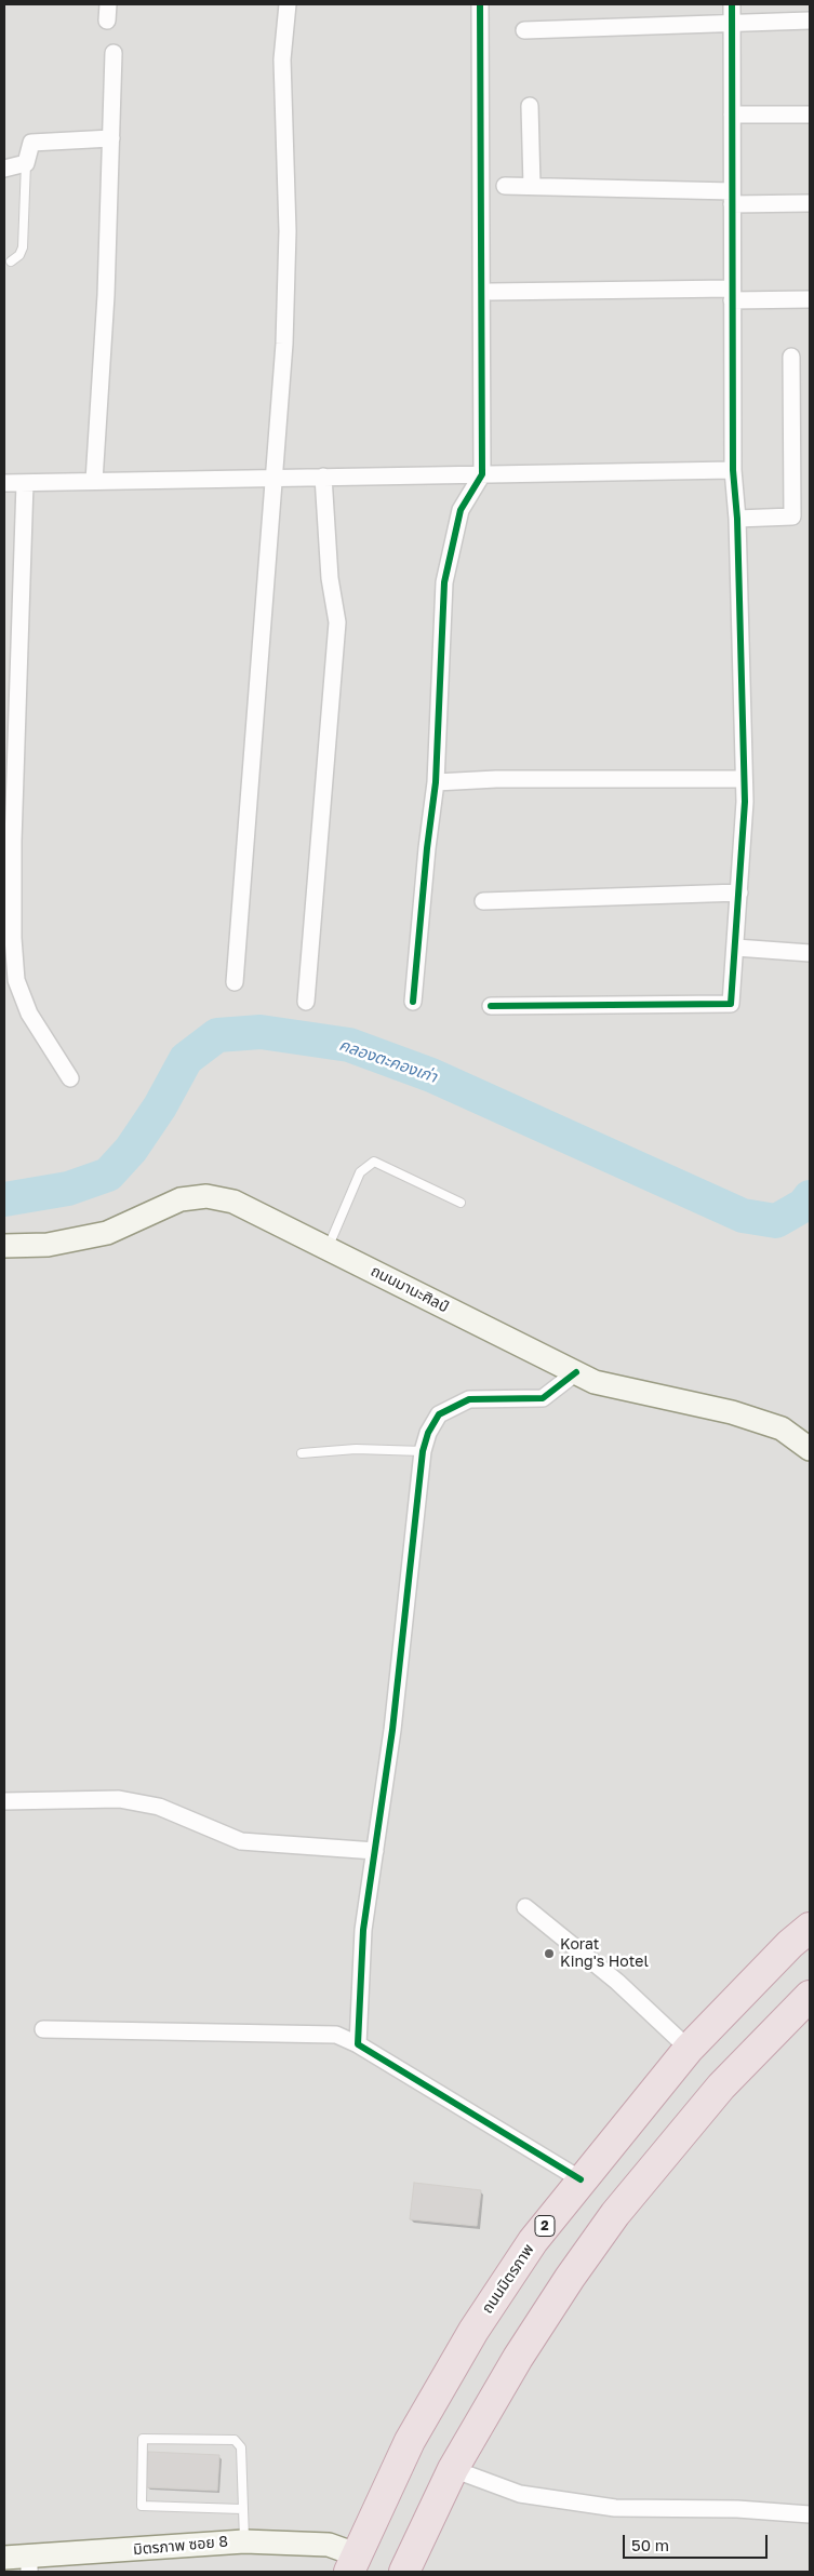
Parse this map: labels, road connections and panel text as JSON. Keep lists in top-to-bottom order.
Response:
{
  "streets": {
    "highway": ["2", "ถนนมิตรภาพ"],
    "street": ["ถนนมานะศิลป์", "มิตรภาพ ซอย 8"]
  },
  "crossings": [
    ["ถนนมิตรภาพ", "มิตรภาพ ซอย 8"]
  ],
  "water": ["คลองตะคองเก่า"],
  "places": ["Korat King's Hotel"],
  "scale_bar": "50 m"
}
